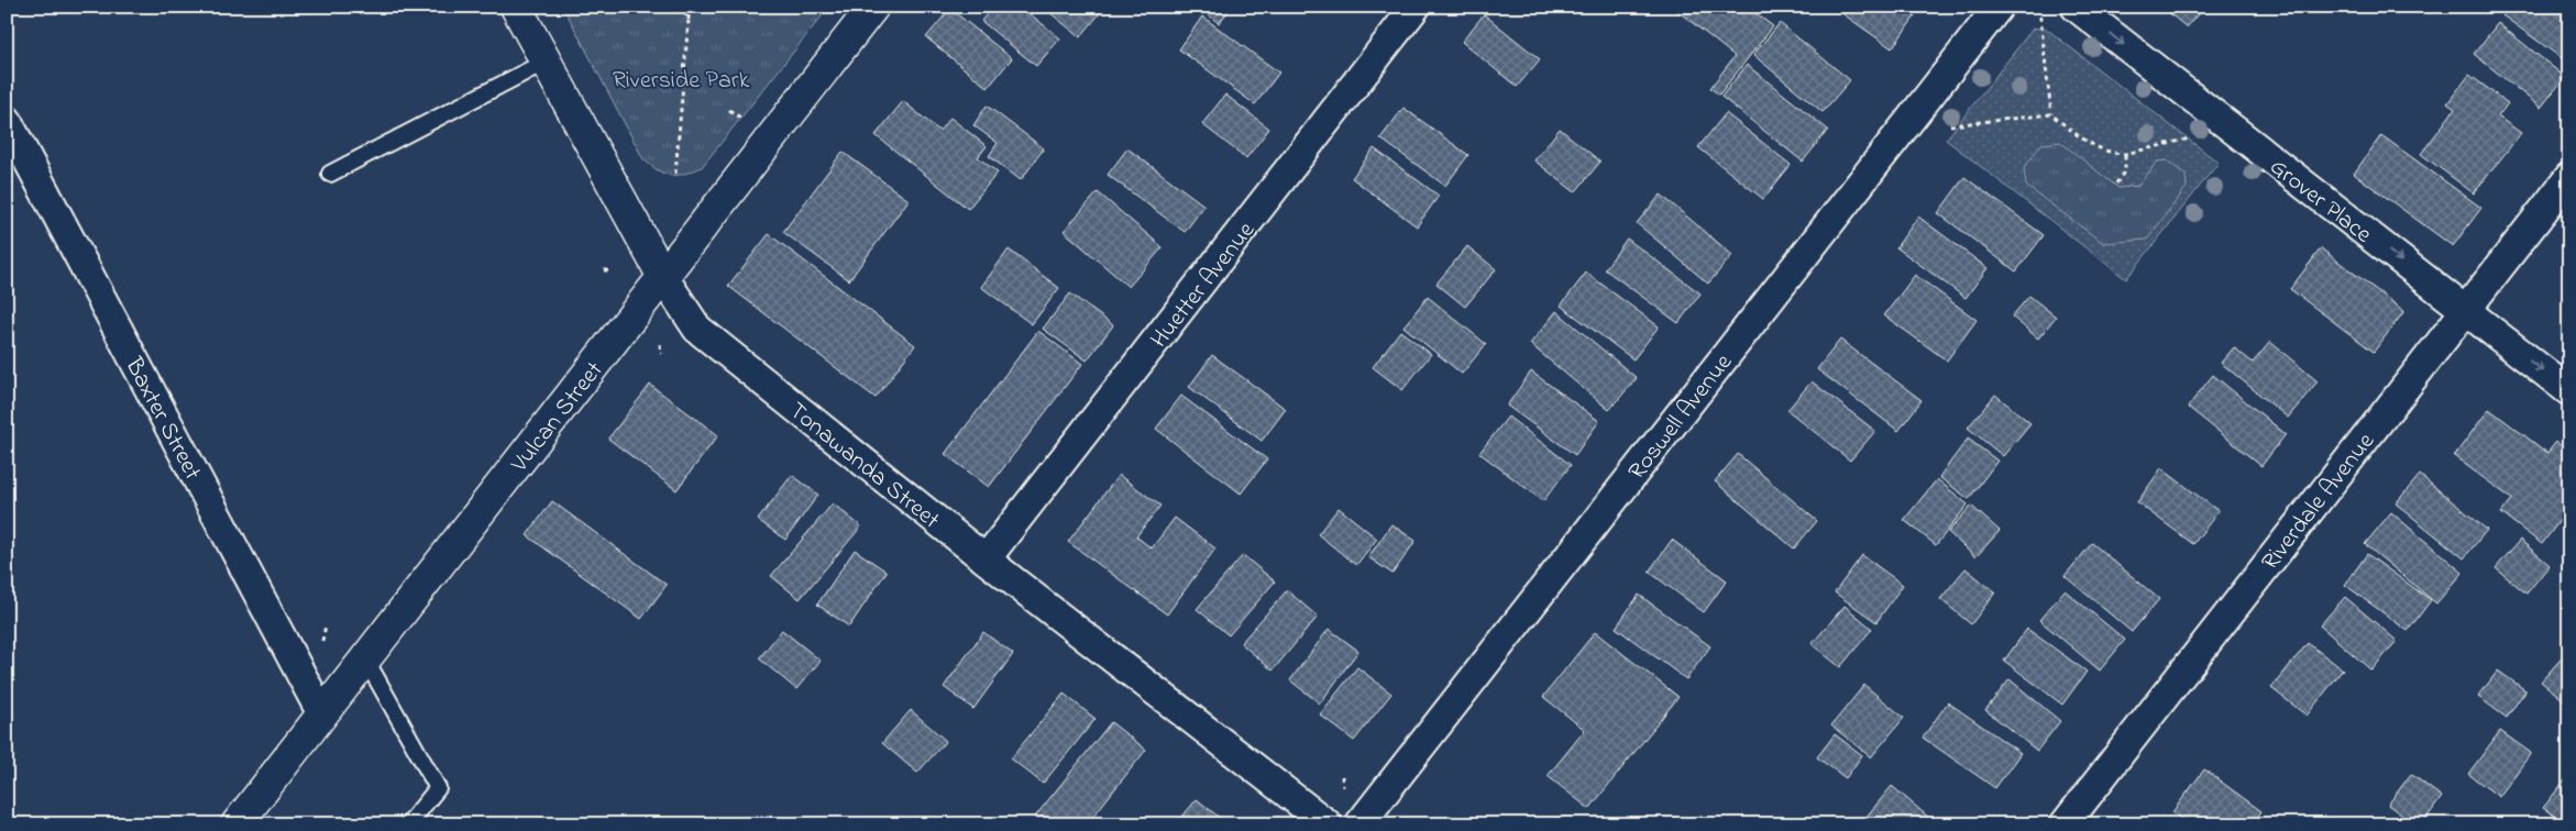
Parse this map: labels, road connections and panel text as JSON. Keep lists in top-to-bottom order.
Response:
{
  "streets": {
    "street": [
      "Grover Place",
      "Huetter Avenue",
      "Vulcan Street",
      "Roswell Avenue",
      "Baxter Street",
      "Tonawanda Street",
      "Riverdale Avenue"
    ]
  },
  "crossings": [
    ["Grover Place", "Riverdale Avenue"],
    ["Huetter Avenue", "Tonawanda Street"],
    ["Vulcan Street", "Baxter Street"],
    ["Vulcan Street", "Tonawanda Street"]
  ],
  "one_way": ["Grover Place"],
  "parks": ["Riverside Park"]
}
